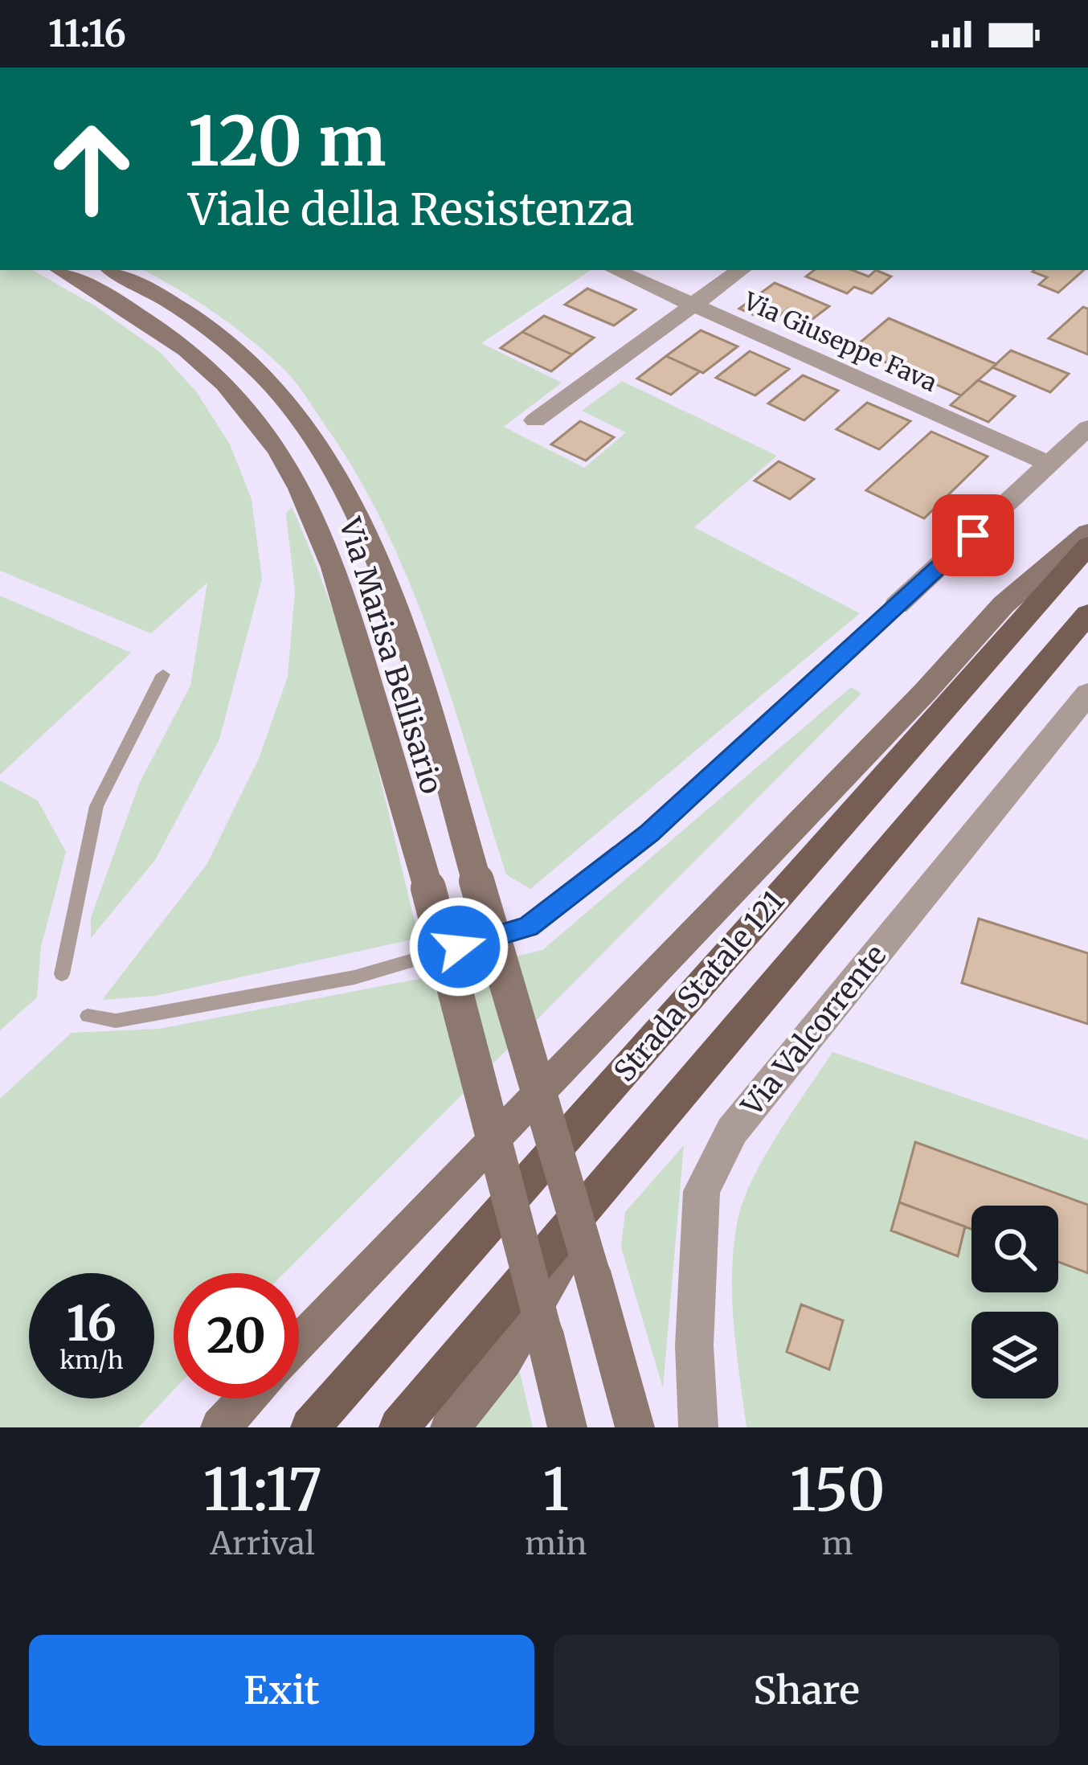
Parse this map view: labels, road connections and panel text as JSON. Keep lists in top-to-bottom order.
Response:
{
  "streets": {
    "main road": ["Via Marisa Bellisario", "Strada Statale 121"],
    "street": ["Via Giuseppe Fava", "Via Valcorrente"]
  },
  "page": {
    "status": "11:16",
    "turn": ["120 m", "Viale della Resistenza"],
    "speed": "16 km/h",
    "limit": "20",
    "eta": [
      "11:17",
      "Arrival",
      "1",
      "min",
      "150",
      "m"
    ],
    "buttons": ["Exit", "Share"]
  }
}
